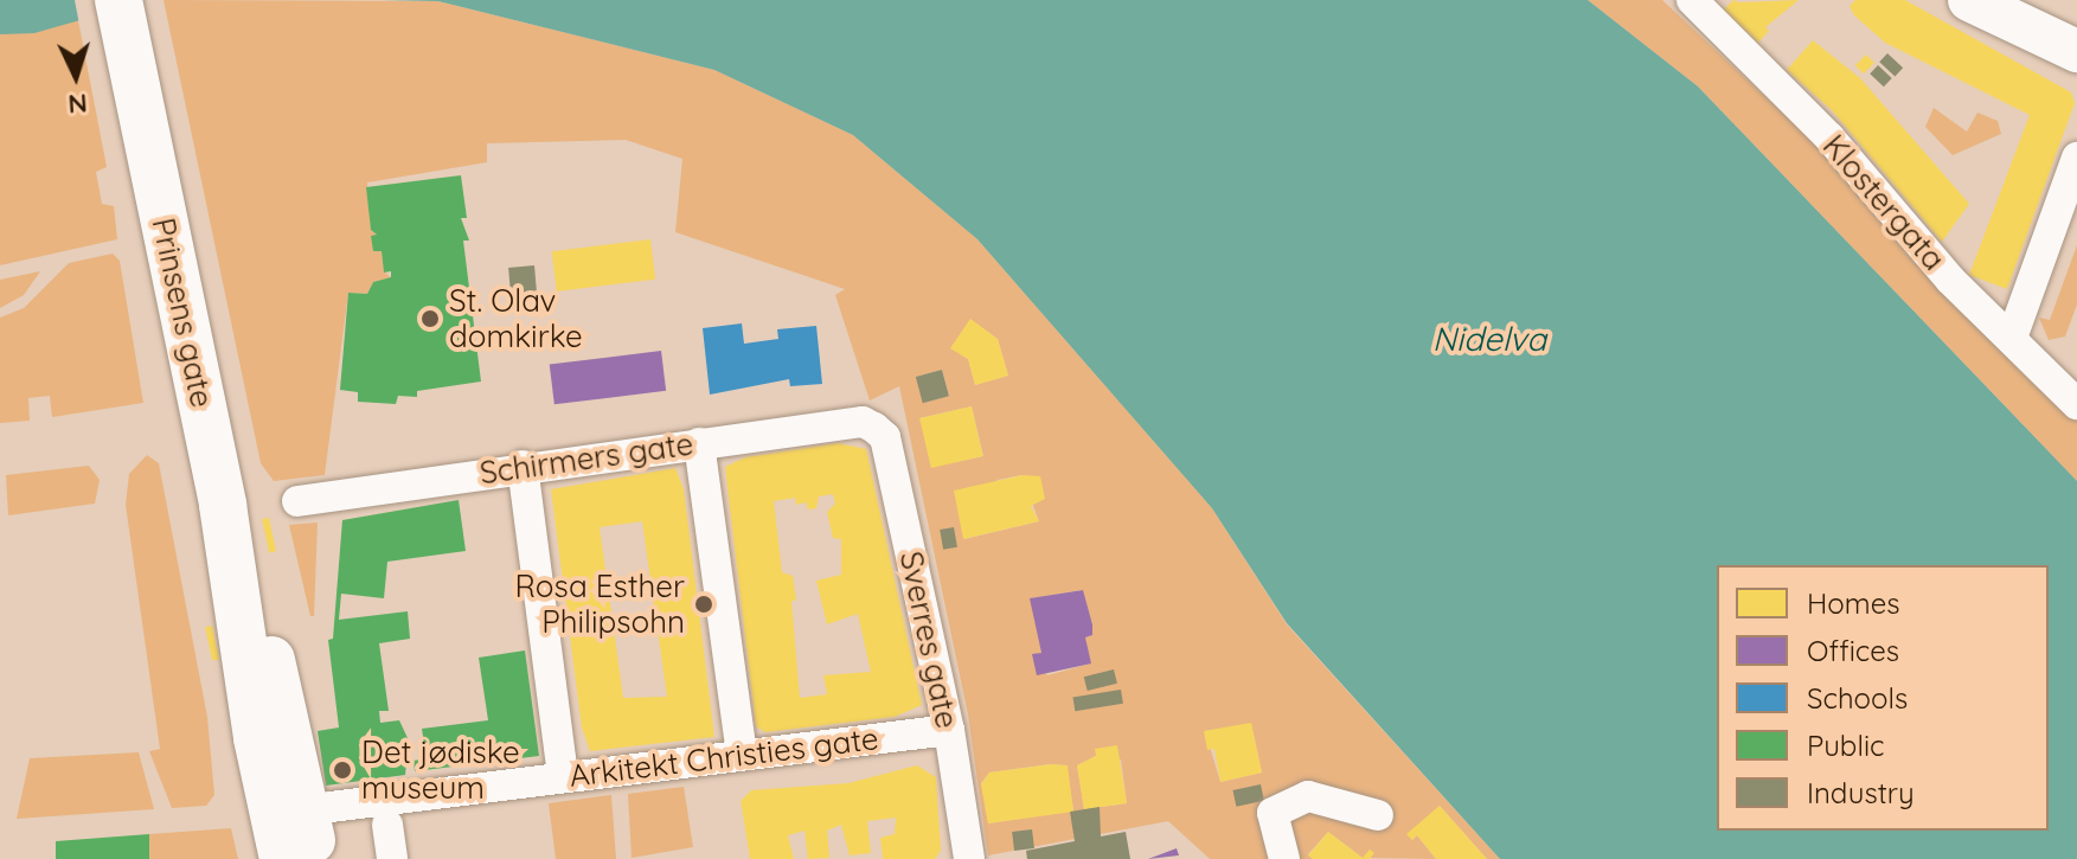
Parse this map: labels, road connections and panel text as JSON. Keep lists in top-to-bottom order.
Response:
{
  "streets": {
    "main road": ["Prinsens gate"],
    "street": [
      "Klostergata",
      "Schirmers gate",
      "Sverres gate",
      "Arkitekt Christies gate"
    ]
  },
  "crossings": [
    ["Schirmers gate", "Sverres gate"],
    ["Sverres gate", "Arkitekt Christies gate"]
  ],
  "water": ["Nidelva"],
  "places": ["St. Olav domkirke", "Rosa Esther Philipsohn", "Det jødiske museum"],
  "legend": [
    "Homes",
    "Offices",
    "Schools",
    "Public",
    "Industry"
  ],
  "north": "bottom"
}
